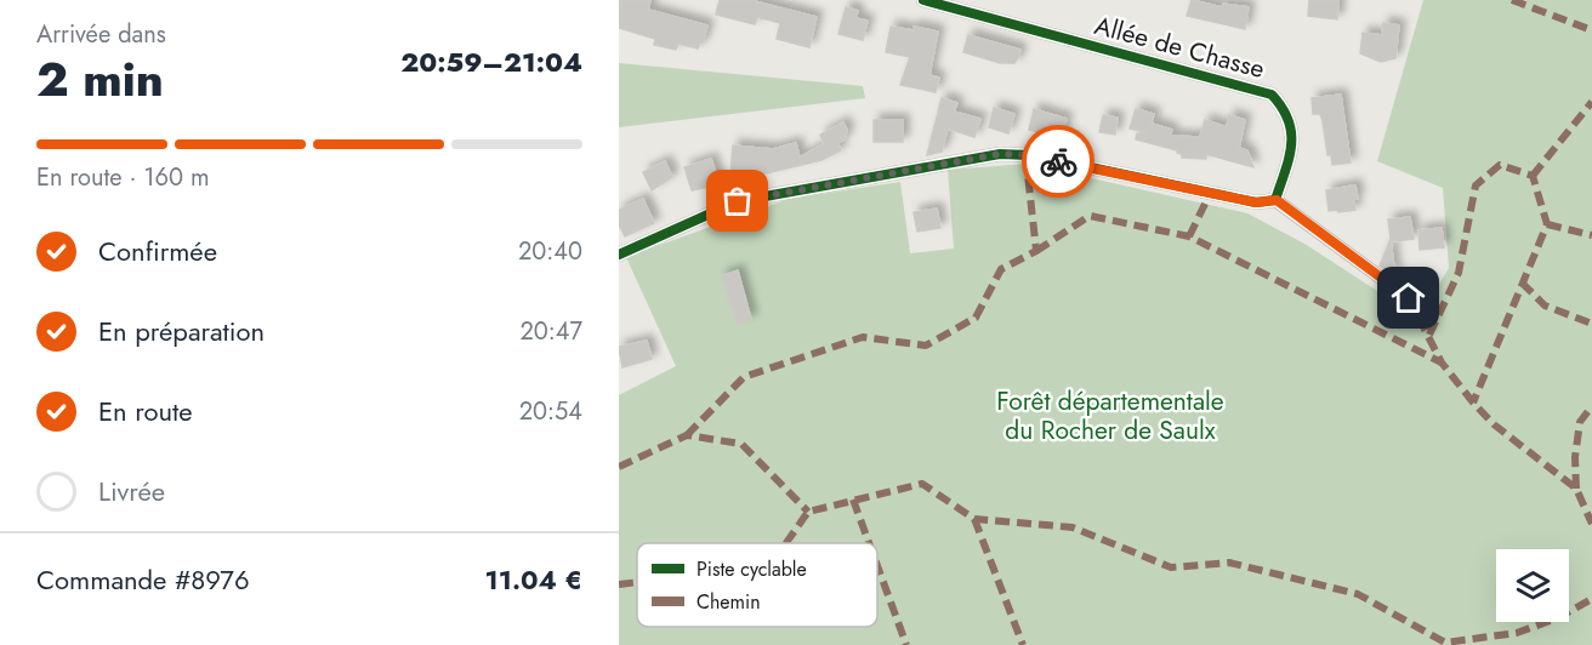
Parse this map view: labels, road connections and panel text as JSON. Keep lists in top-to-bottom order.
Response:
{
  "streets": {
    "street": ["Allée de Chasse"]
  },
  "parks": ["Forêt départementale du Rocher de Saulx"],
  "legend": ["Piste cyclable", "Chemin"],
  "page": {
    "heading": ["2 min", "Arrivée dans", "20:59–21:04"],
    "panel": ["Commande #8976", "11.04 €"],
    "bar": "En route · 160 m",
    "list": [
      ["Confirmée", "20:40"],
      ["En préparation", "20:47"],
      ["En route", "20:54"],
      "Livrée"
    ]
  }
}
